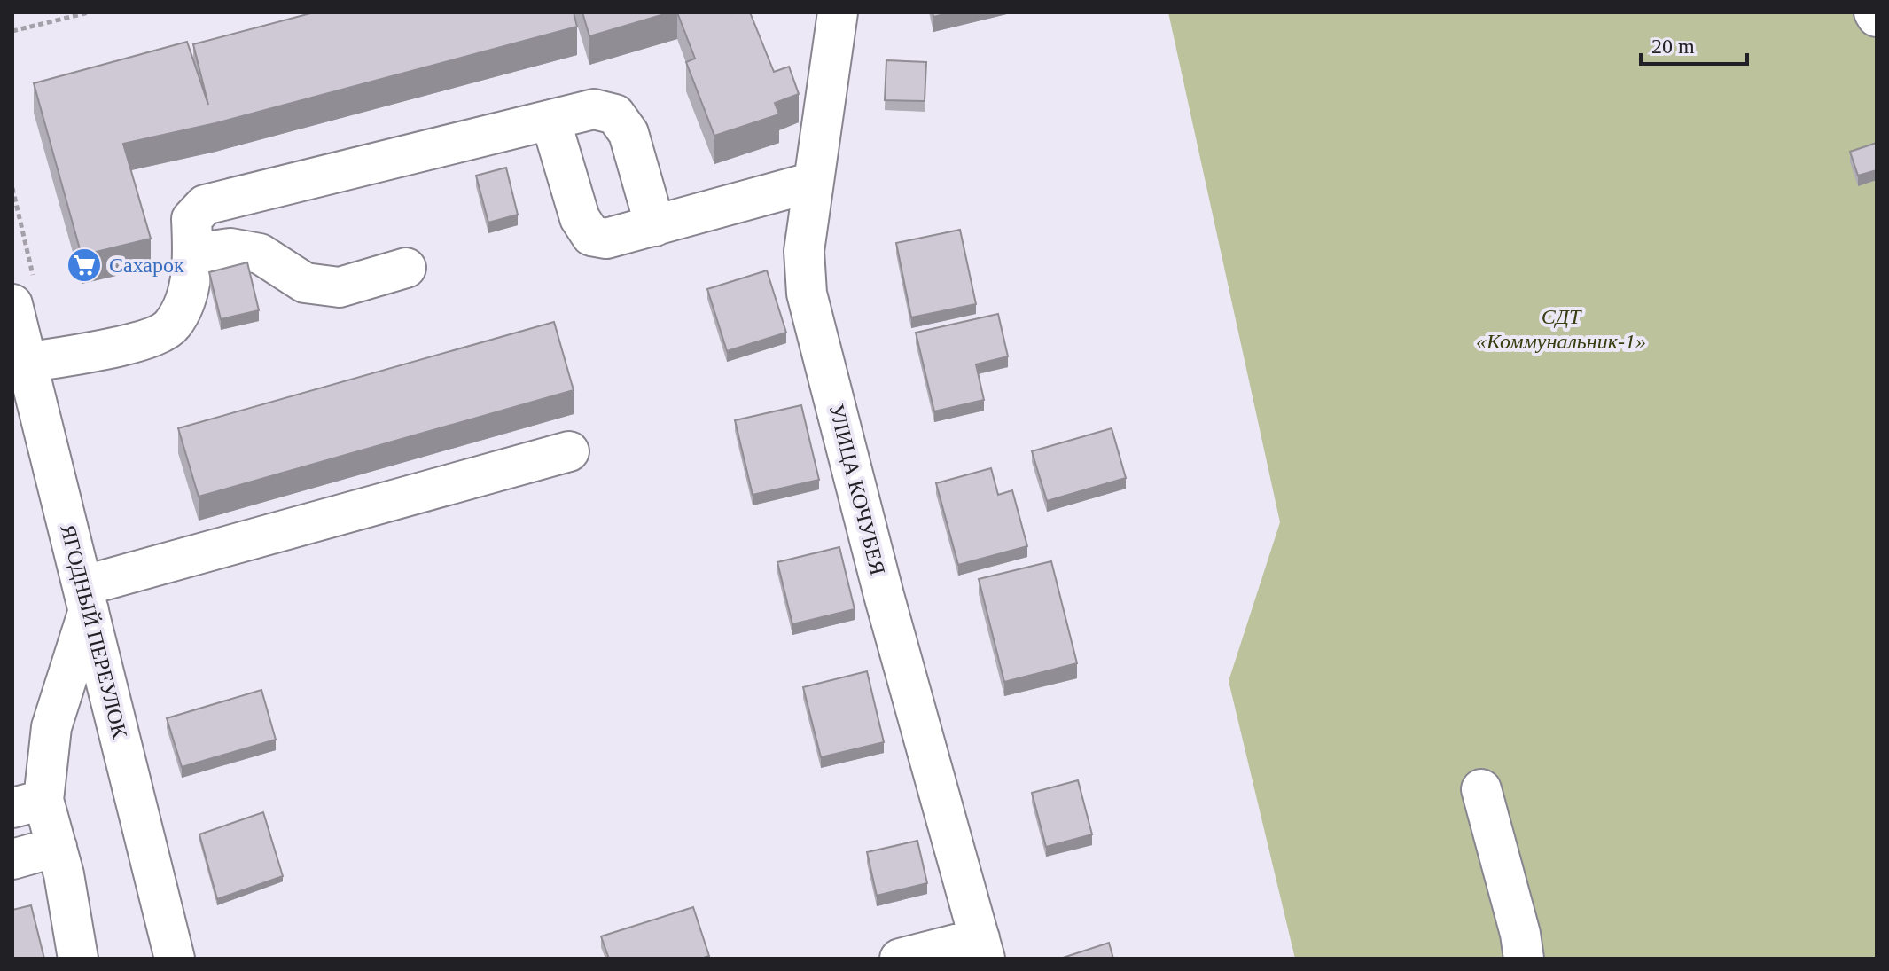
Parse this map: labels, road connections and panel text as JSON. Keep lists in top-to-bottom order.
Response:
{
  "streets": {
    "street": ["УЛИЦА КОЧУБЕЯ", "ЯГОДНЫЙ ПЕРЕУЛОК"]
  },
  "parks": ["СДТ «Коммунальник-1»"],
  "places": {
    "supermarket": ["Сахарок"]
  },
  "scale_bar": "20 m"
}
